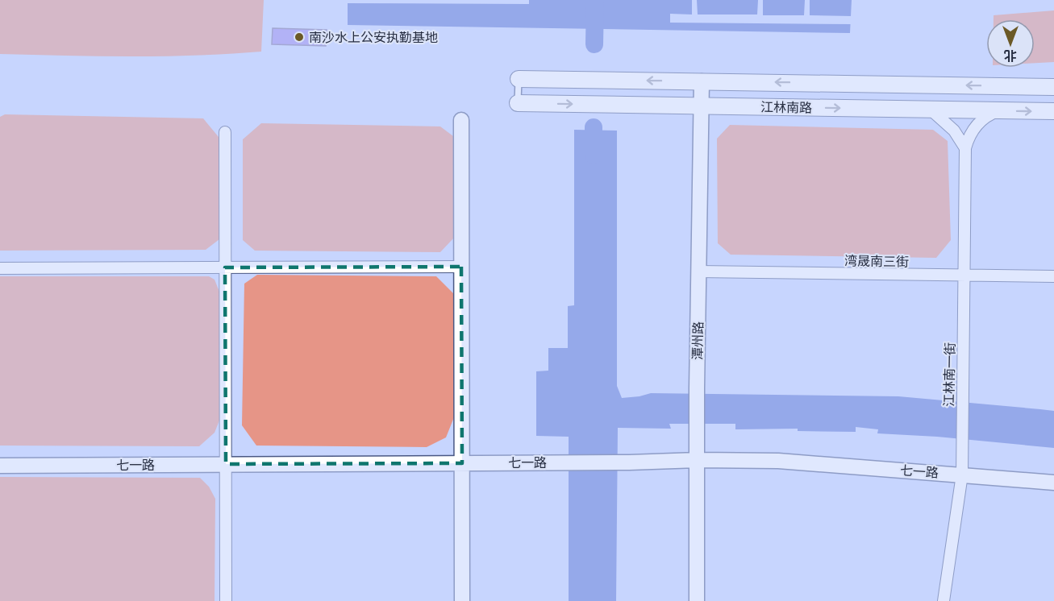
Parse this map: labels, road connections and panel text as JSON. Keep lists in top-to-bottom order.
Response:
{
  "streets": {
    "main road": ["江林南路"],
    "street": [
      "湾晟南三街",
      "潭州路",
      "江林南一街",
      "七一路"
    ]
  },
  "crossings": [
    ["江林南路", "潭州路"],
    ["湾晟南三街", "潭州路"],
    ["湾晟南三街", "江林南一街"],
    ["潭州路", "七一路"],
    ["江林南一街", "七一路"]
  ],
  "places": ["南沙水上公安执勤基地"],
  "north": "bottom"
}
